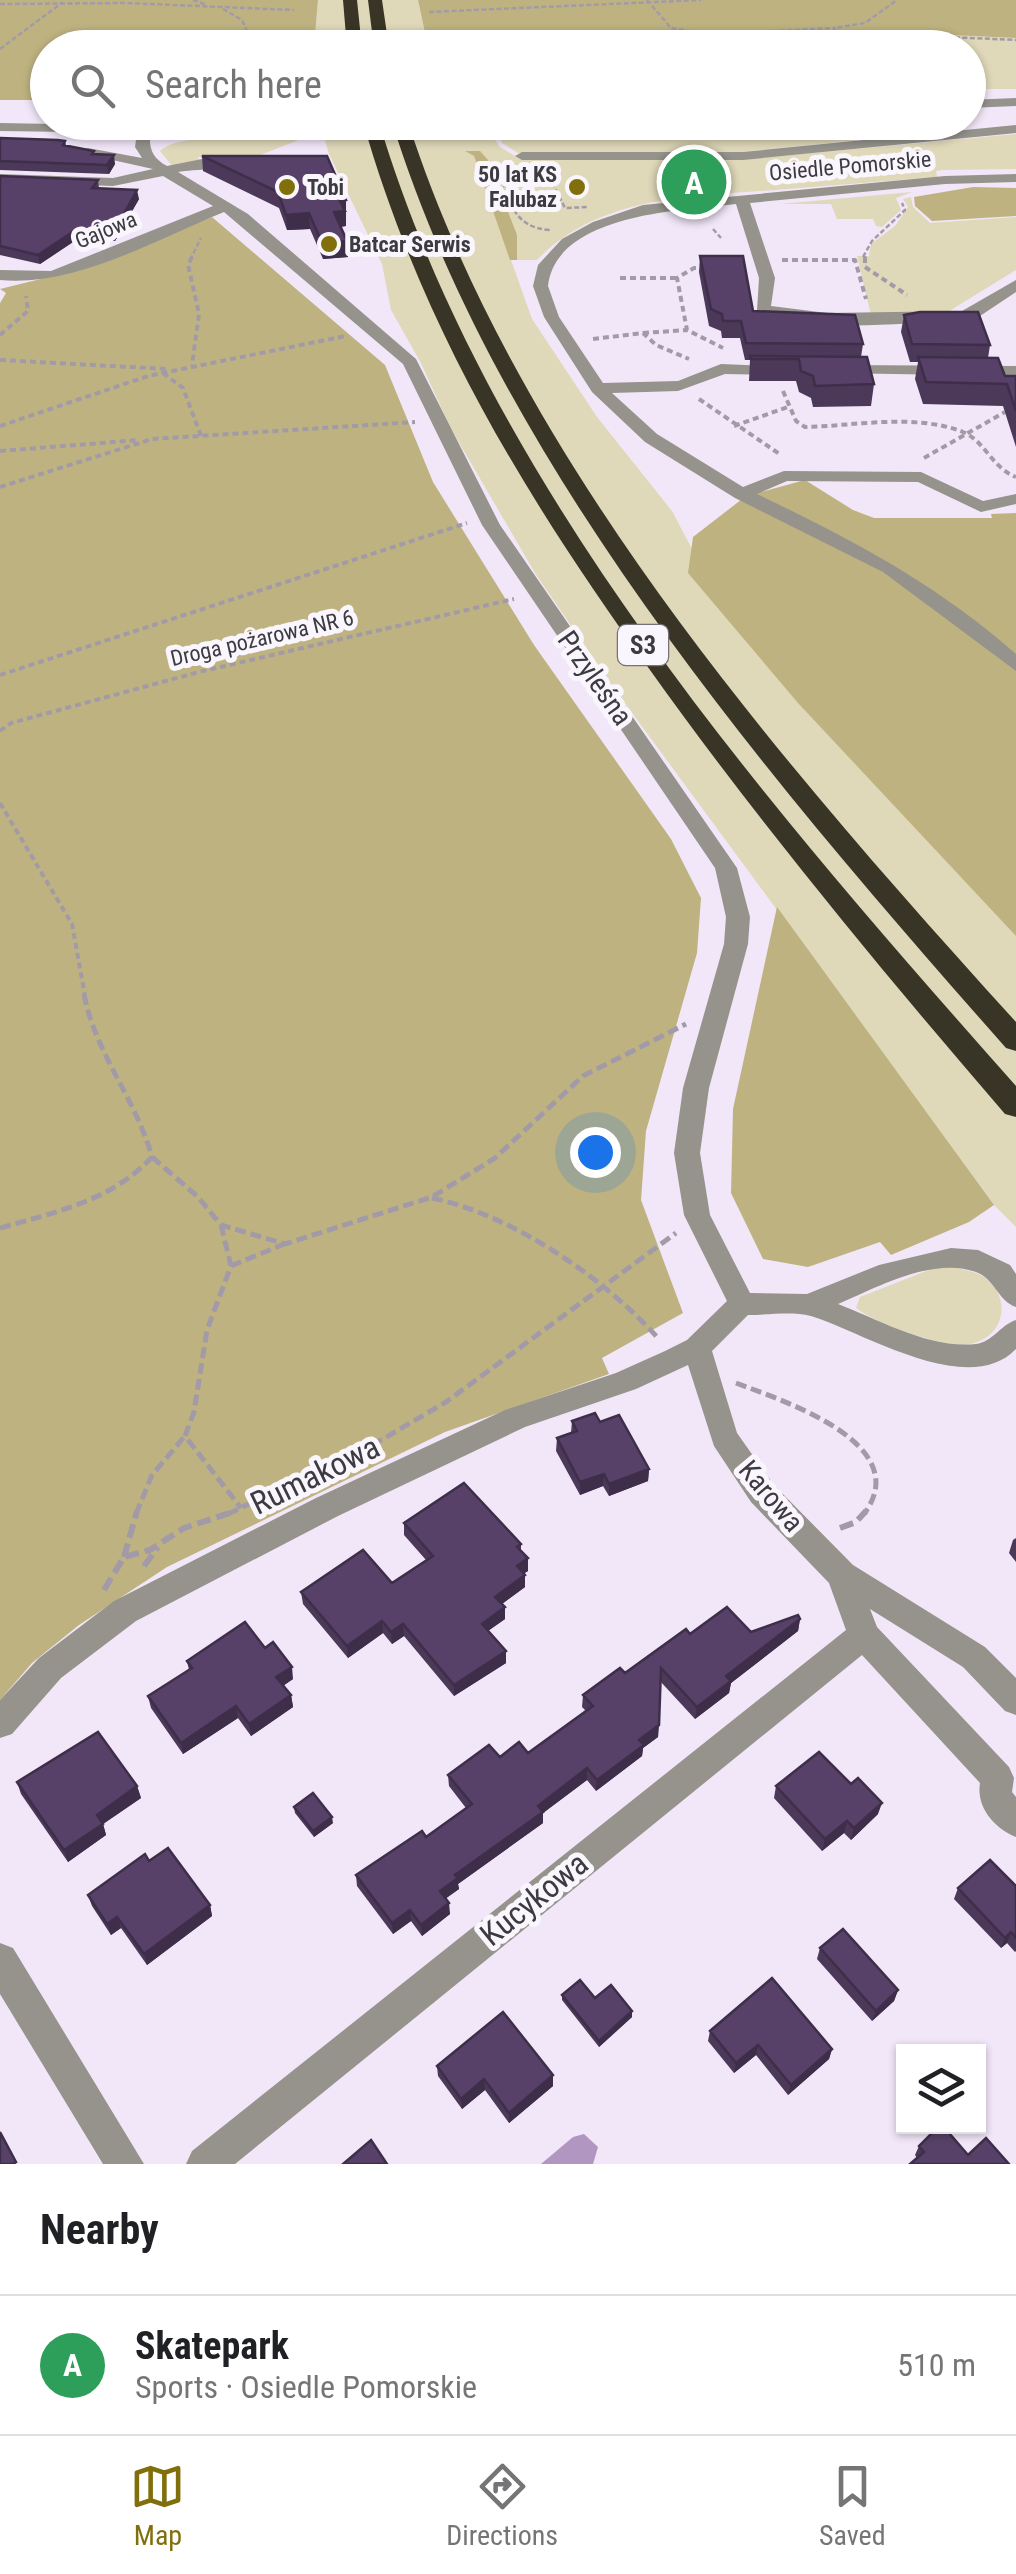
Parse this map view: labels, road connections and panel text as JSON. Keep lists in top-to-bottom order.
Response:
{
  "streets": {
    "highway": ["S3"],
    "street": [
      "Osiedle Pomorskie",
      "Gajowa",
      "Przyleśna",
      "Rumakowa",
      "Karowa",
      "Kucykowa"
    ],
    "path": ["Droga pożarowa NR 6"]
  },
  "crossings": [
    ["Gajowa", "Przyleśna"],
    ["Droga pożarowa NR 6", "Przyleśna"],
    ["Rumakowa", "Karowa"],
    ["Karowa", "Kucykowa"]
  ],
  "places": ["Tobi", "50 lat KS Falubaz", "Batcar Serwis"],
  "page": {
    "search": "Search here",
    "pins": "A",
    "heading": "Nearby",
    "list": [
      {
        "mark": "A",
        "name": "Skatepark",
        "note": "Sports · Osiedle Pomorskie",
        "value": "510 m"
      }
    ],
    "nav": ["Map", "Directions", "Saved"]
  }
}
